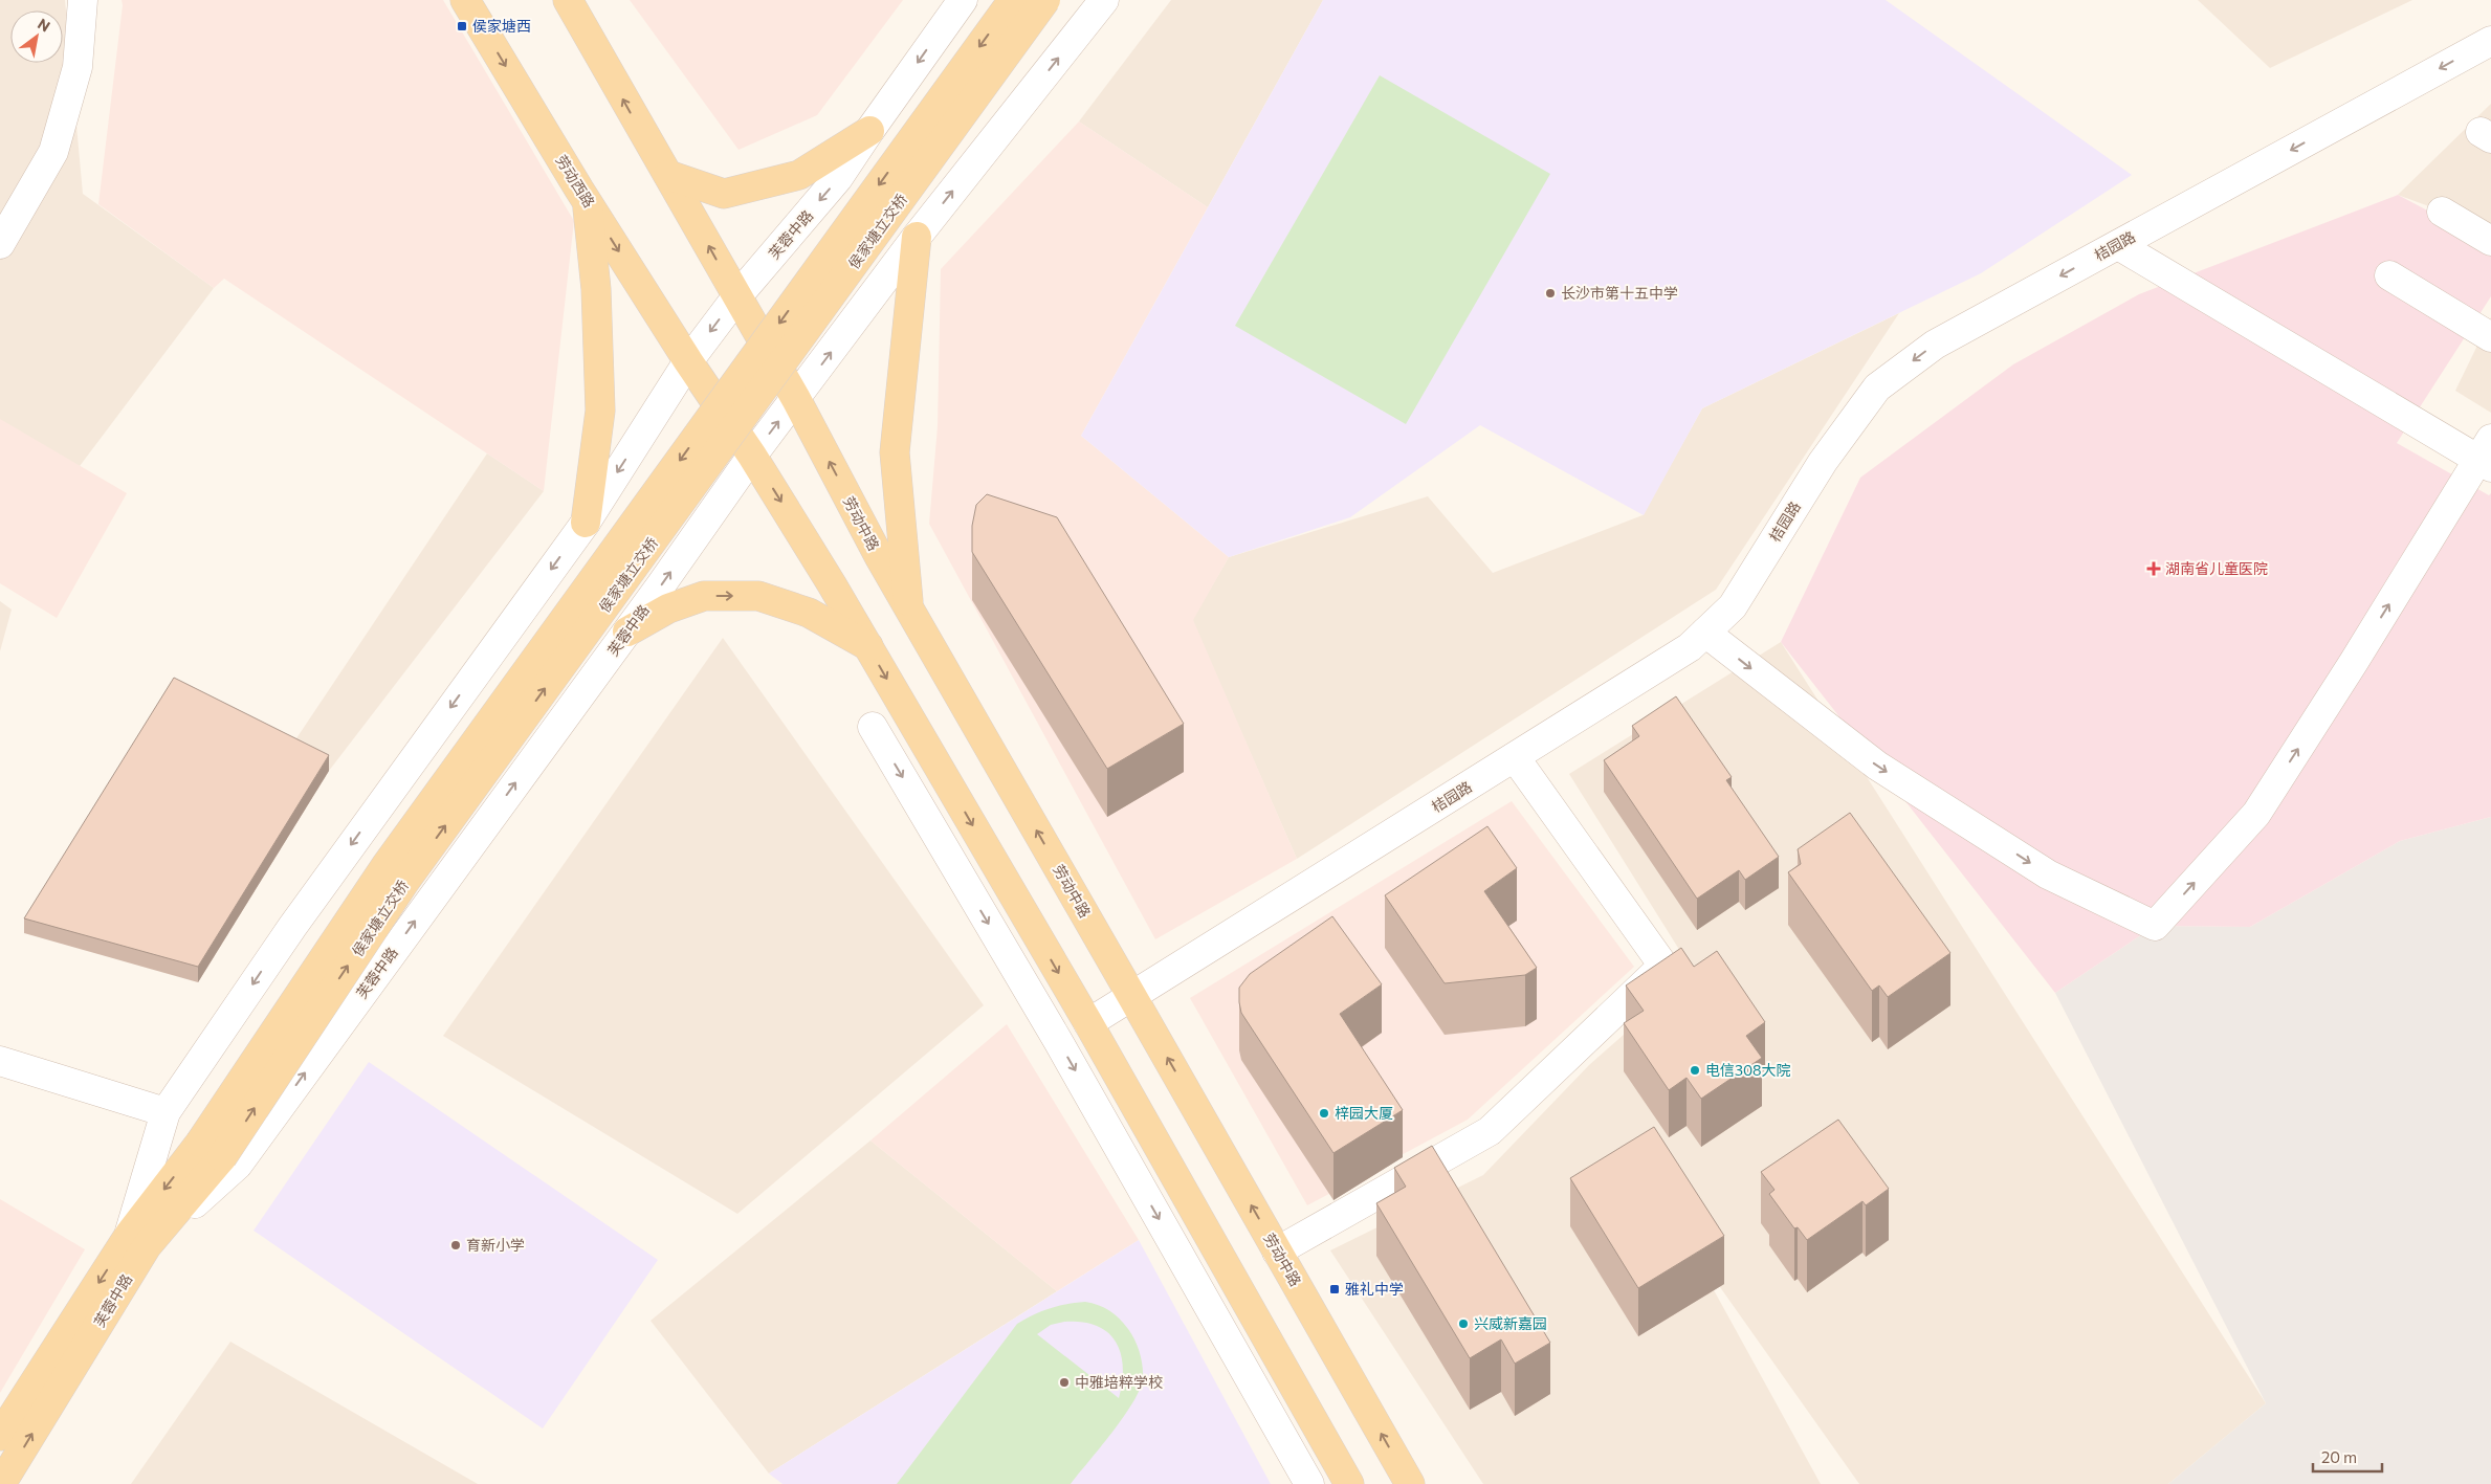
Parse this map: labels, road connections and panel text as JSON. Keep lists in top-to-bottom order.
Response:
{
  "streets": {
    "main road": [
      "劳动西路",
      "侯家塘立交桥",
      "芙蓉中路",
      "劳动中路"
    ],
    "street": ["桔园路"]
  },
  "crossings": [
    ["劳动西路", "芙蓉中路"],
    ["芙蓉中路", "劳动中路"],
    ["桔园路", "劳动中路"]
  ],
  "one_way": ["桔园路"],
  "places": {
    "transit": ["侯家塘西", "雅礼中学"],
    "other": [
      "长沙市第十五中学",
      "电信308大院",
      "梓园大厦",
      "育新小学",
      "兴威新嘉园",
      "中雅培粹学校"
    ],
    "health": ["湖南省儿童医院"]
  },
  "scale_bar": "20 m",
  "north": "top right"
}
